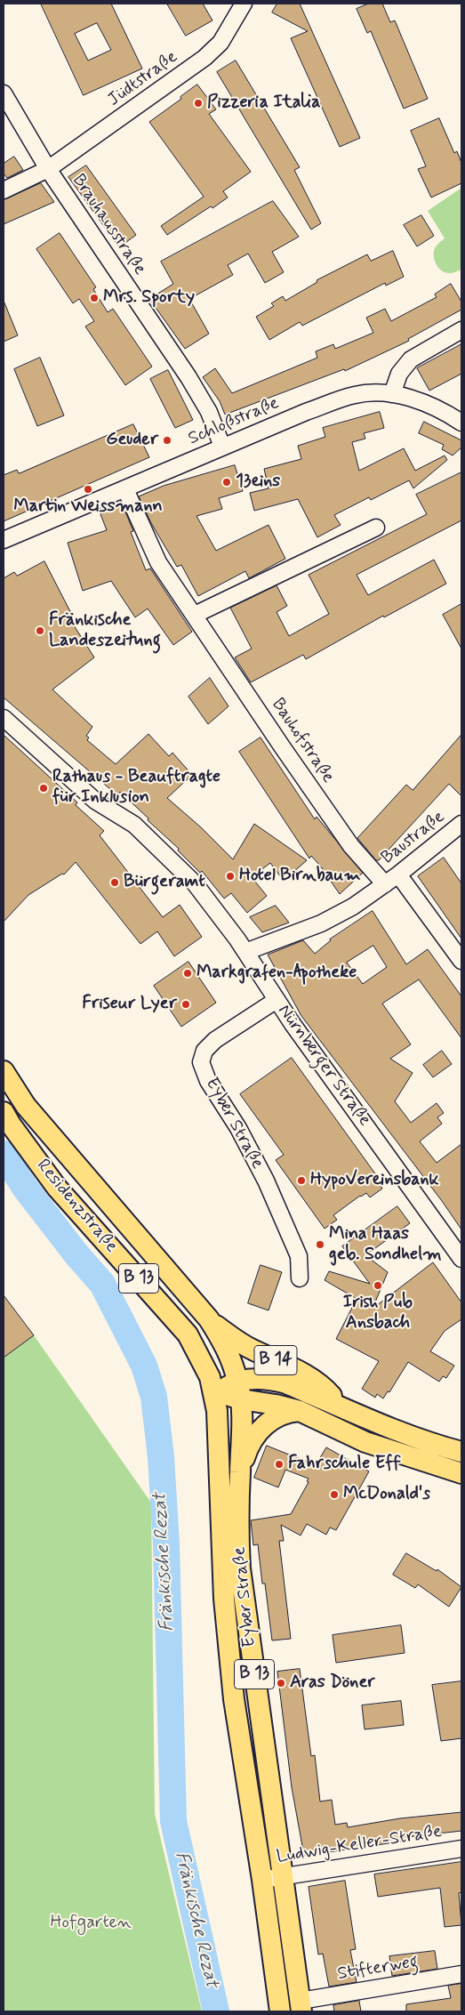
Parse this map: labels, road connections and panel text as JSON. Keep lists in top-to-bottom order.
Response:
{
  "streets": {
    "main road": [
      "Eyber Straße",
      "Residenzstraße",
      "B 13",
      "B 14"
    ],
    "street": [
      "Jüdtstraße",
      "Brauhausstraße",
      "Schloßstraße",
      "Bauhofstraße",
      "Baustraße",
      "Nürnberger Straße",
      "Ludwig-Keller-Straße",
      "Stifterweg"
    ]
  },
  "crossings": [
    ["Jüdtstraße", "Brauhausstraße"],
    ["Brauhausstraße", "Schloßstraße"],
    ["Schloßstraße", "Bauhofstraße"],
    ["Bauhofstraße", "Baustraße"],
    ["Baustraße", "Nürnberger Straße"],
    ["Nürnberger Straße", "Eyber Straße"],
    ["Eyber Straße", "Residenzstraße"],
    ["Eyber Straße", "B 13"],
    ["Eyber Straße", "B 14"],
    ["Eyber Straße", "Ludwig-Keller-Straße"],
    ["Eyber Straße", "Stifterweg"],
    ["Residenzstraße", "B 14"],
    ["B 13", "B 14"]
  ],
  "water": ["Fränkische Rezat"],
  "parks": ["Hofgarten"],
  "places": [
    "Pizzeria Italia",
    "Mrs. Sporty",
    "Geuder",
    "13eins",
    "Martin Weissmann",
    "Fränkische Landeszeitung",
    "Rathaus - Beauftragte für Inklusion",
    "Hotel Birnbaum",
    "Bürgeramt",
    "Markgrafen-Apotheke",
    "Friseur Lyer",
    "HypoVereinsbank",
    "Mina Haas geb. Sondhelm",
    "Irish Pub Ansbach",
    "Fahrschule Eff",
    "McDonald's",
    "Aras Döner"
  ]
}
